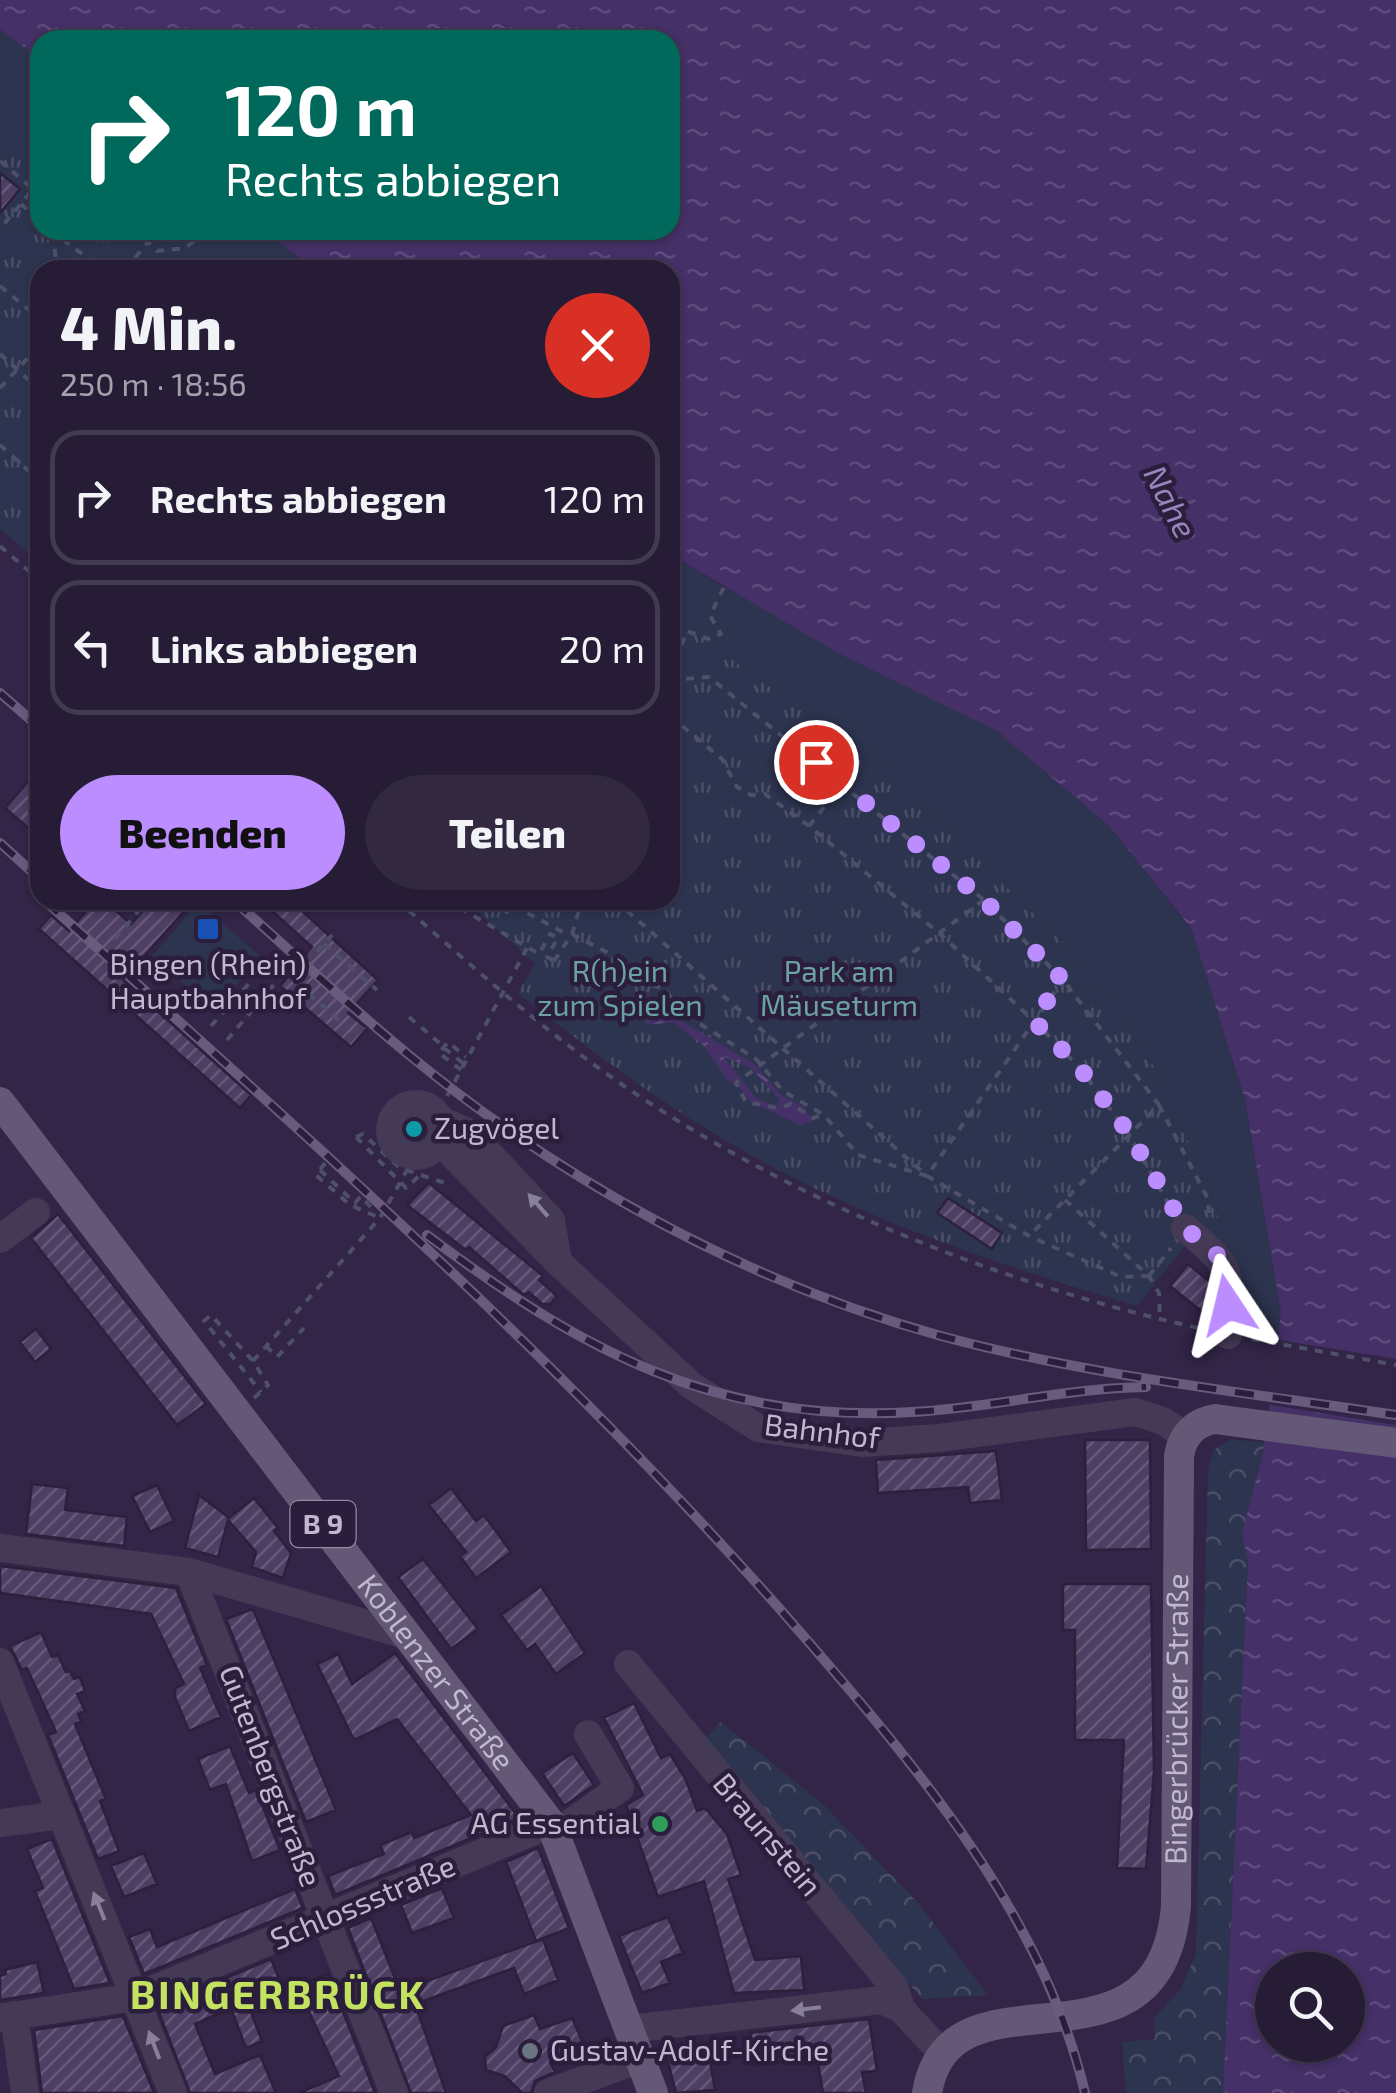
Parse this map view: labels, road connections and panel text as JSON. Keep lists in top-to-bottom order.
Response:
{
  "streets": {
    "main road": ["B 9", "Koblenzer Straße", "Bingerbrücker Straße"],
    "street": [
      "Bahnhof",
      "Gutenbergstraße",
      "Braunstein",
      "Schlossstraße"
    ]
  },
  "crossings": [
    ["Bahnhof", "Bingerbrücker Straße"],
    ["Koblenzer Straße", "Schlossstraße"],
    ["Bingerbrücker Straße", "Braunstein"],
    ["Gutenbergstraße", "Schlossstraße"]
  ],
  "districts": ["BINGERBRÜCK"],
  "water": ["Nahe"],
  "parks": ["R(h)ein zum Spielen", "Park am Mäuseturm"],
  "places": {
    "transit": ["Bingen (Rhein) Hauptbahnhof"],
    "other": ["Zugvögel", "AG Essential", "Gustav-Adolf-Kirche"]
  },
  "page": {
    "turn": ["120 m", "Rechts abbiegen"],
    "heading": ["4 Min.", "250 m · 18:56"],
    "list": [
      {
        "name": "Rechts abbiegen",
        "value": "120 m"
      },
      {
        "name": "Links abbiegen",
        "value": "20 m"
      }
    ],
    "buttons": ["Beenden", "Teilen"]
  }
}
